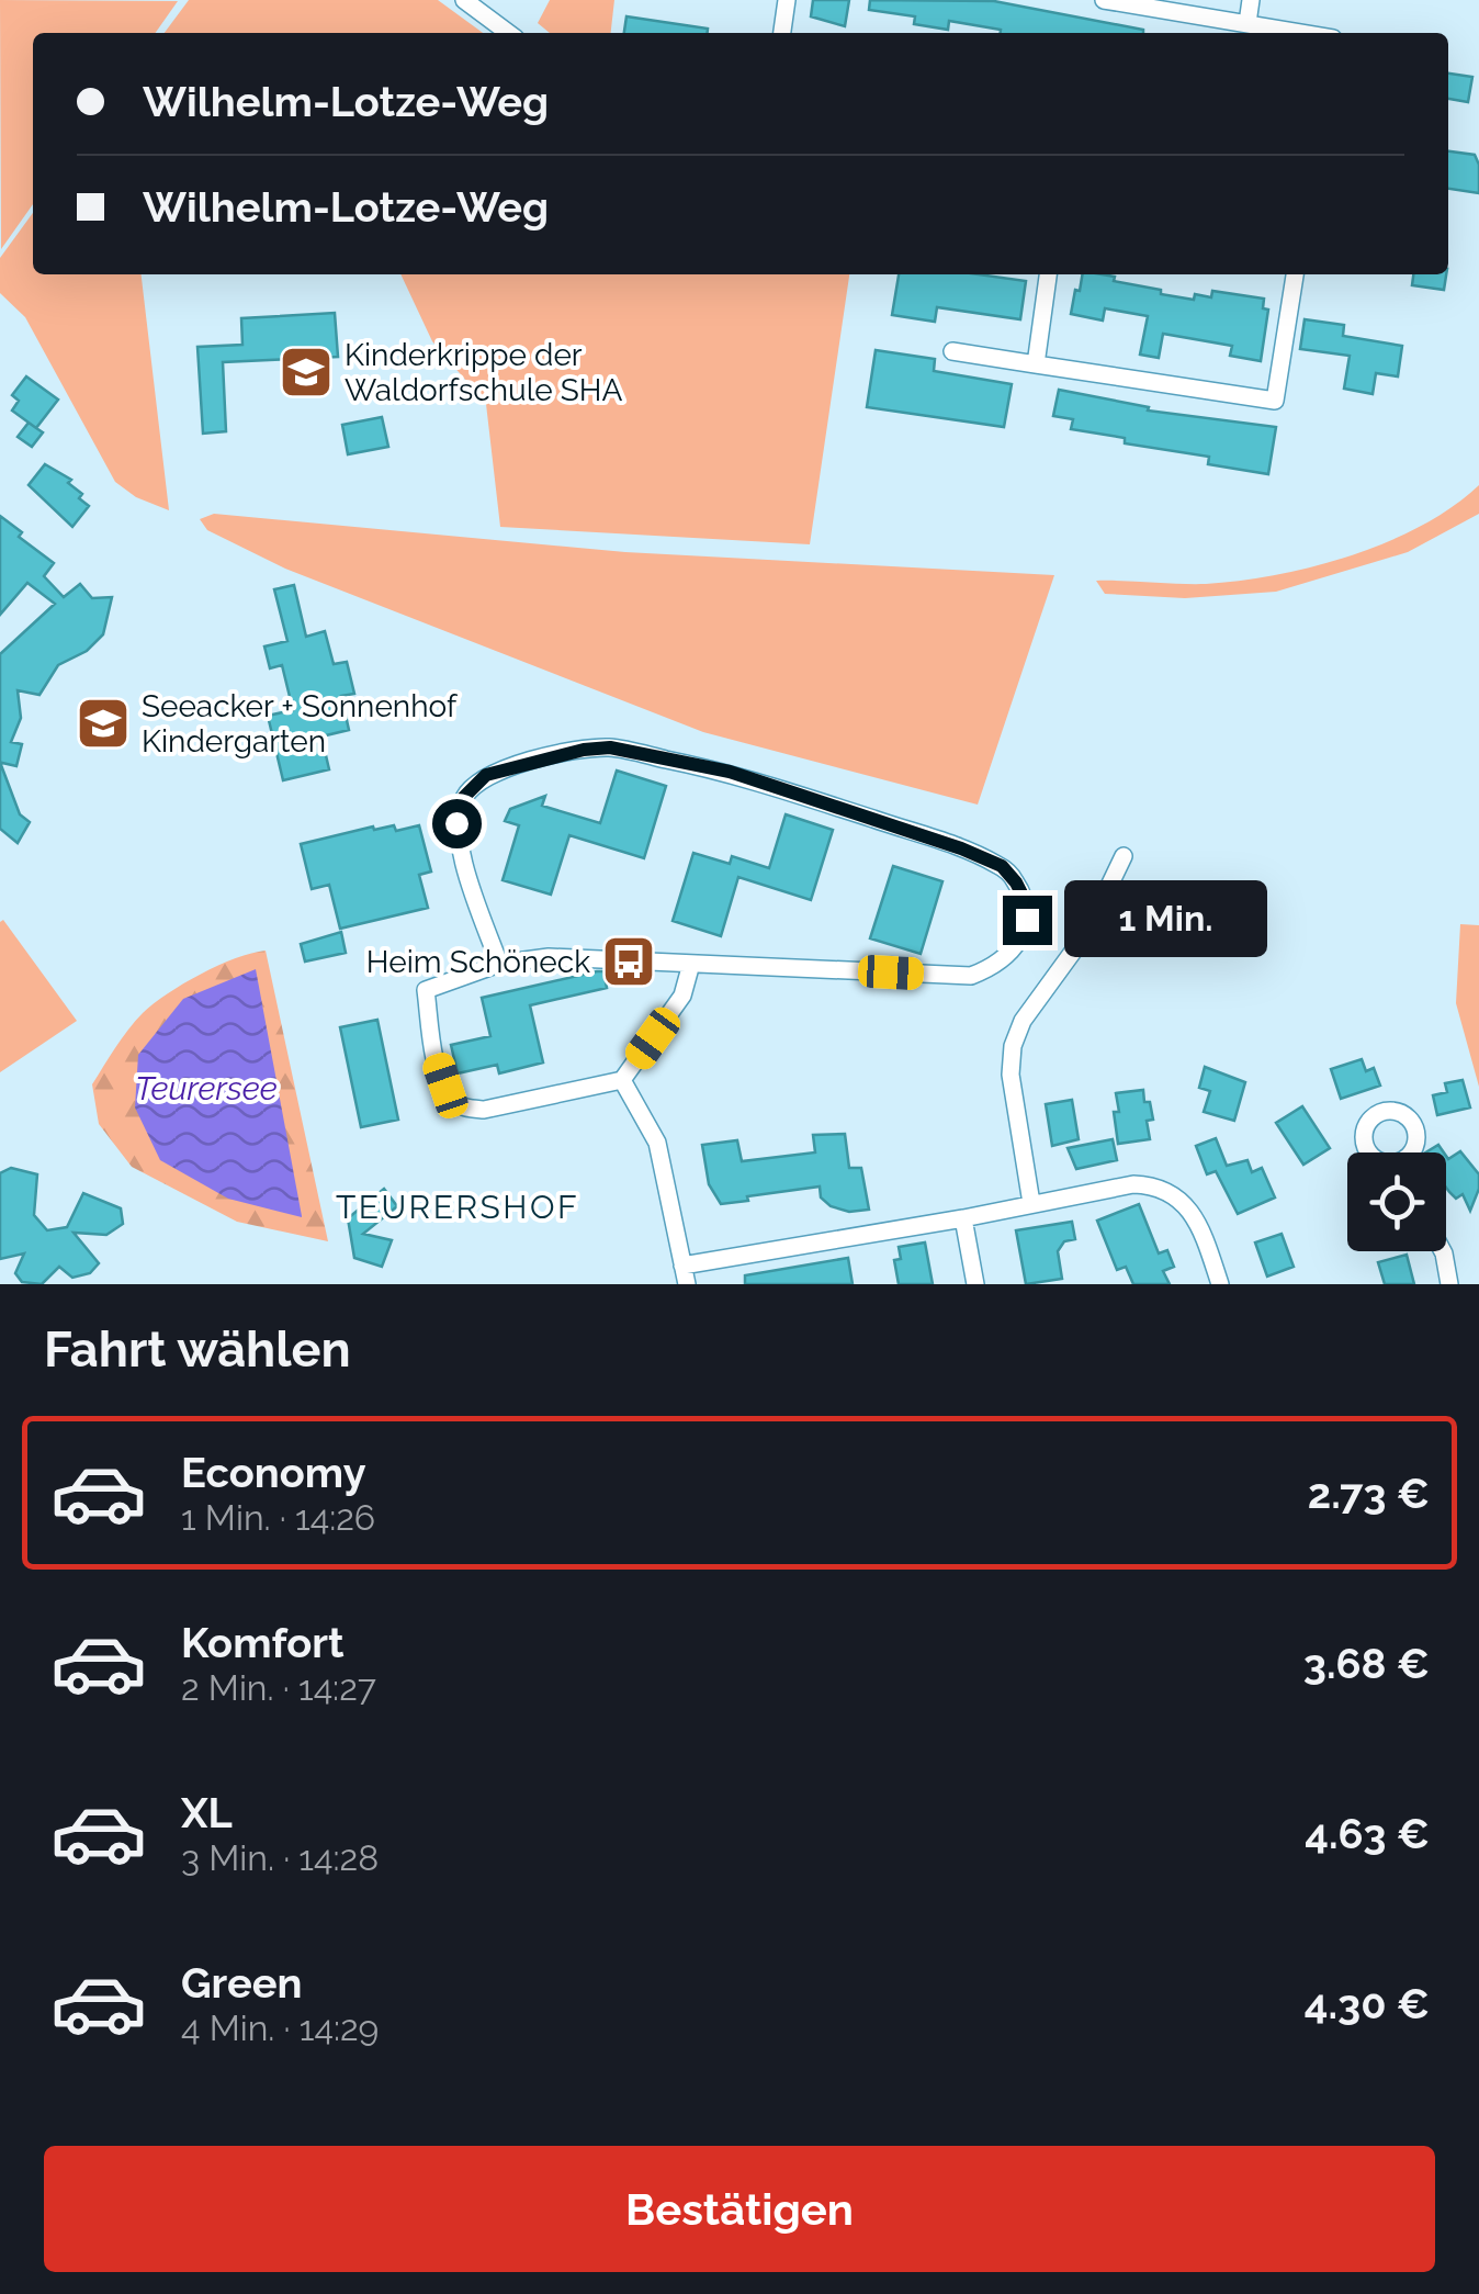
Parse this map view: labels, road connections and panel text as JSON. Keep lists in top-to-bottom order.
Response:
{
  "districts": ["TEURERSHOF"],
  "water": ["Teurersee"],
  "places": {
    "school or university": ["Kinderkrippe der Waldorfschule SHA", "Seeacker + Sonnenhof Kindergarten"],
    "bus stop": ["Heim Schöneck"]
  },
  "page": {
    "banner": ["Wilhelm-Lotze-Weg", "Wilhelm-Lotze-Weg"],
    "bubble": "1 Min.",
    "heading": "Fahrt wählen",
    "list": [
      {
        "name": "Economy",
        "note": "1 Min. · 14:26",
        "value": "2.73 €"
      },
      {
        "name": "Komfort",
        "note": "2 Min. · 14:27",
        "value": "3.68 €"
      },
      {
        "name": "XL",
        "note": "3 Min. · 14:28",
        "value": "4.63 €"
      },
      {
        "name": "Green",
        "note": "4 Min. · 14:29",
        "value": "4.30 €"
      }
    ],
    "buttons": "Bestätigen"
  }
}
